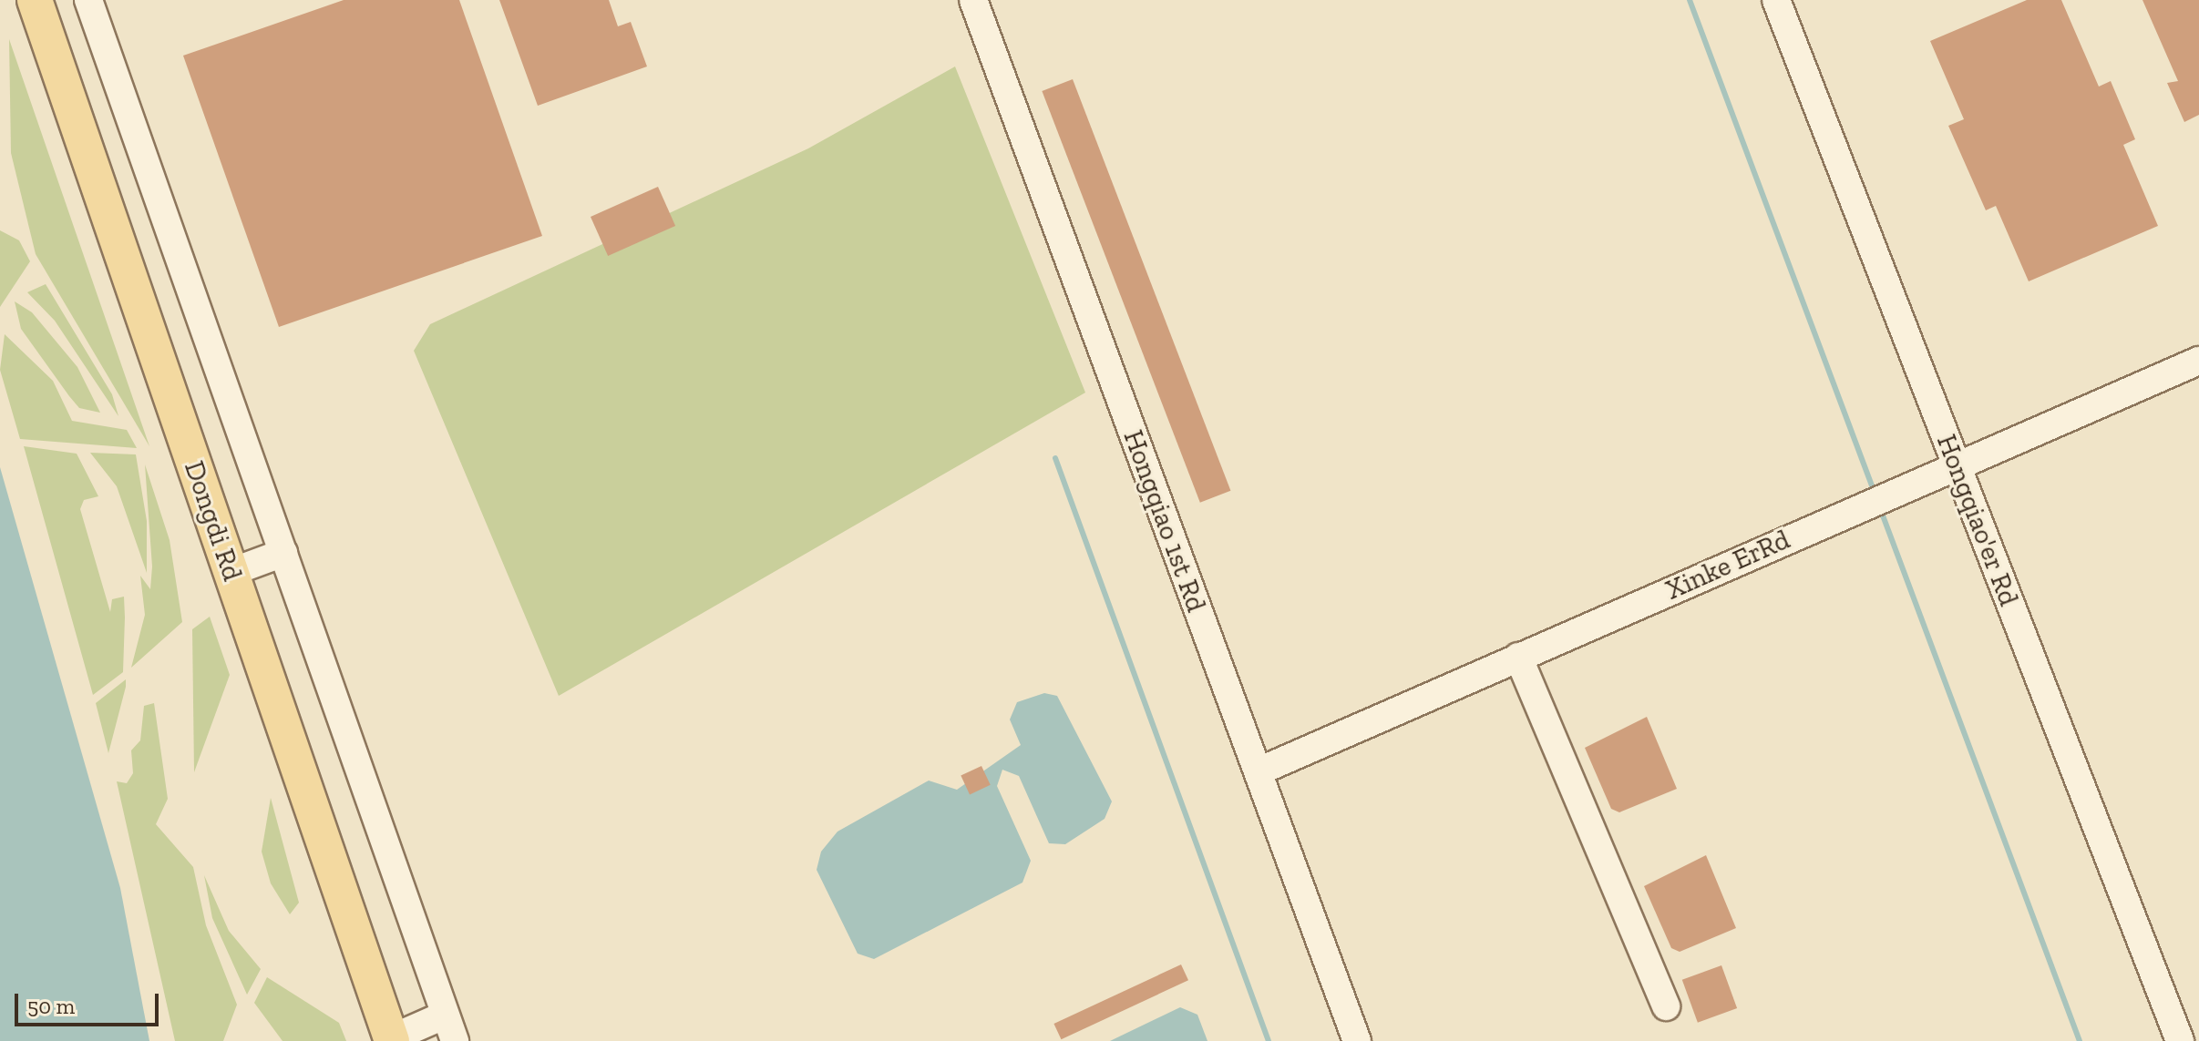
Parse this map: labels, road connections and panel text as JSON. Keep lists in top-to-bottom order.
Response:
{
  "streets": {
    "main road": ["Dongdi Rd"],
    "street": ["Hongqiao'er Rd", "Hongqiao 1st Rd", "Xinke ErRd"]
  },
  "crossings": [
    ["Hongqiao'er Rd", "Xinke ErRd"],
    ["Hongqiao 1st Rd", "Xinke ErRd"]
  ],
  "scale_bar": "50 m"
}
